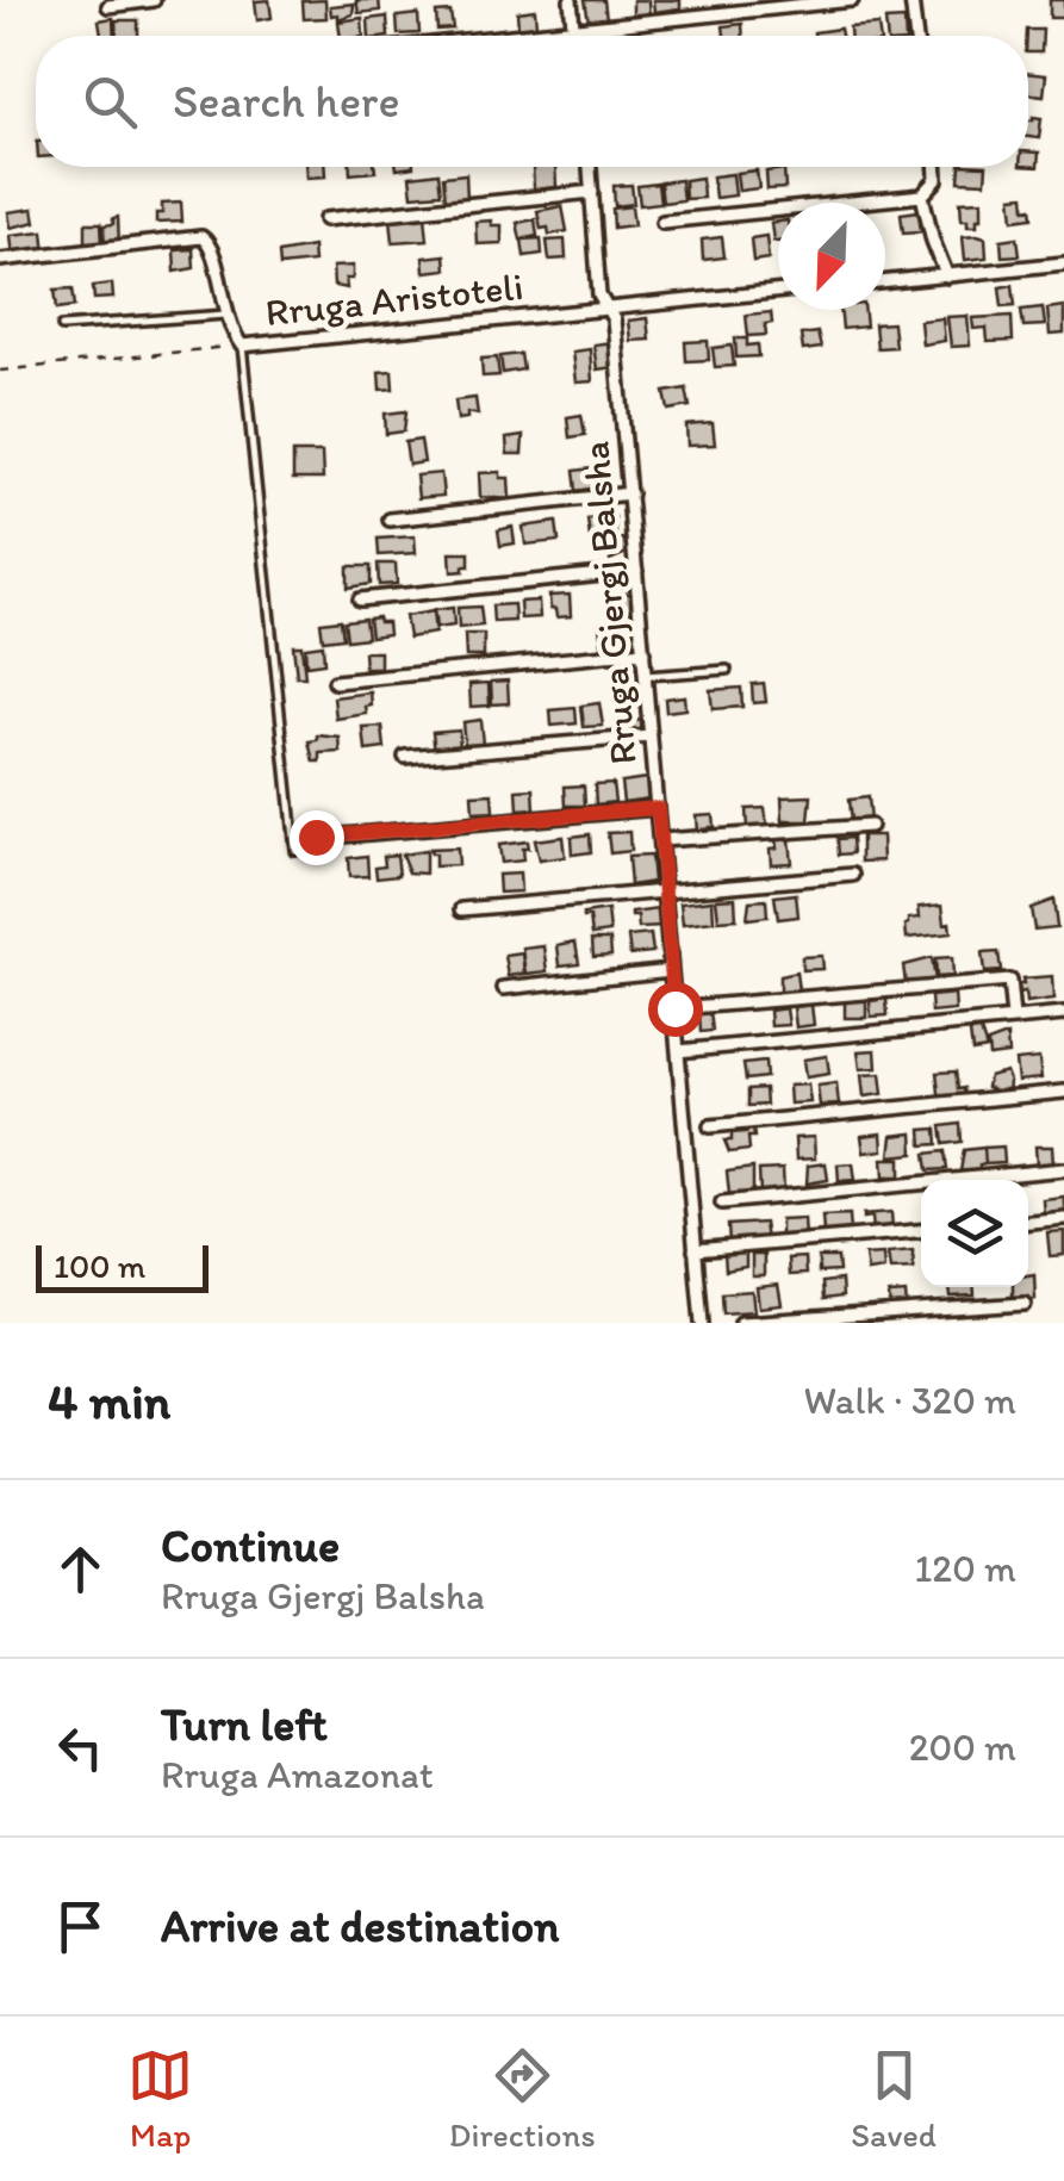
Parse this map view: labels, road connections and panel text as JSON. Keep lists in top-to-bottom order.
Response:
{
  "streets": {
    "street": ["Rruga Aristoteli", "Rruga Gjergj Balsha"]
  },
  "crossings": [
    ["Rruga Aristoteli", "Rruga Gjergj Balsha"]
  ],
  "scale_bar": "100 m",
  "north": "bottom left",
  "page": {
    "search": "Search here",
    "scale": "100 m",
    "heading": ["4 min", "Walk · 320 m"],
    "list": [
      ["Continue", "Rruga Gjergj Balsha", "120 m"],
      ["Turn left", "Rruga Amazonat", "200 m"],
      "Arrive at destination"
    ],
    "nav": ["Map", "Directions", "Saved"]
  }
}
